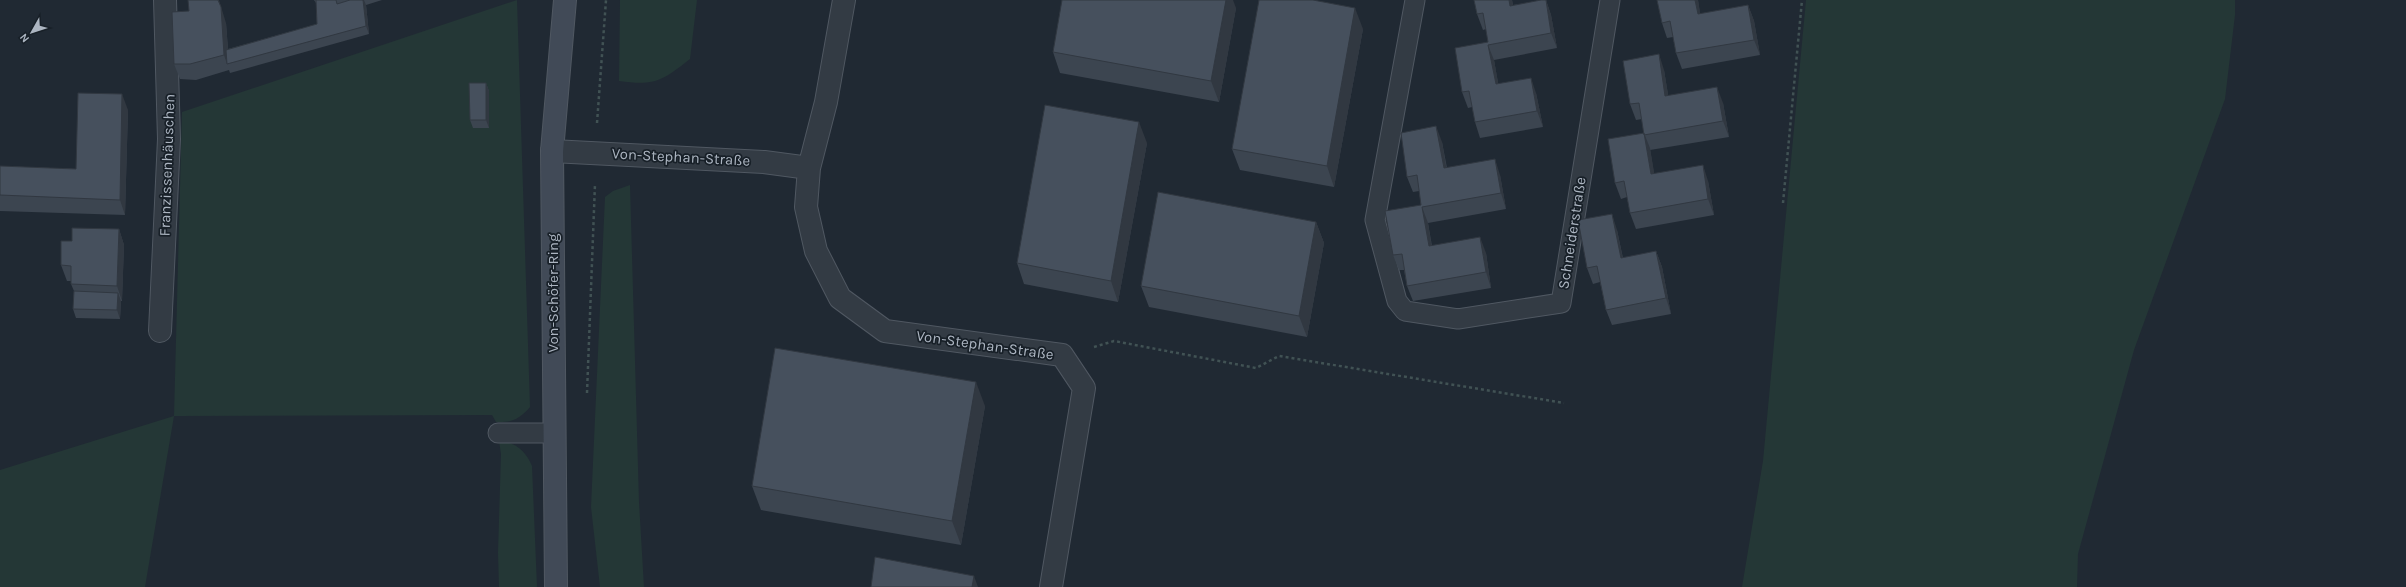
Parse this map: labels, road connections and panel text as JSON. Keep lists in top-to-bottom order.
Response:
{
  "streets": {
    "main road": ["Von-Schöfer-Ring"],
    "street": ["Von-Stephan-Straße", "Franzissenhäuschen"],
    "lane": ["Schneiderstraße"]
  },
  "crossings": [
    ["Von-Stephan-Straße", "Von-Schöfer-Ring"]
  ],
  "north": "bottom left"
}
